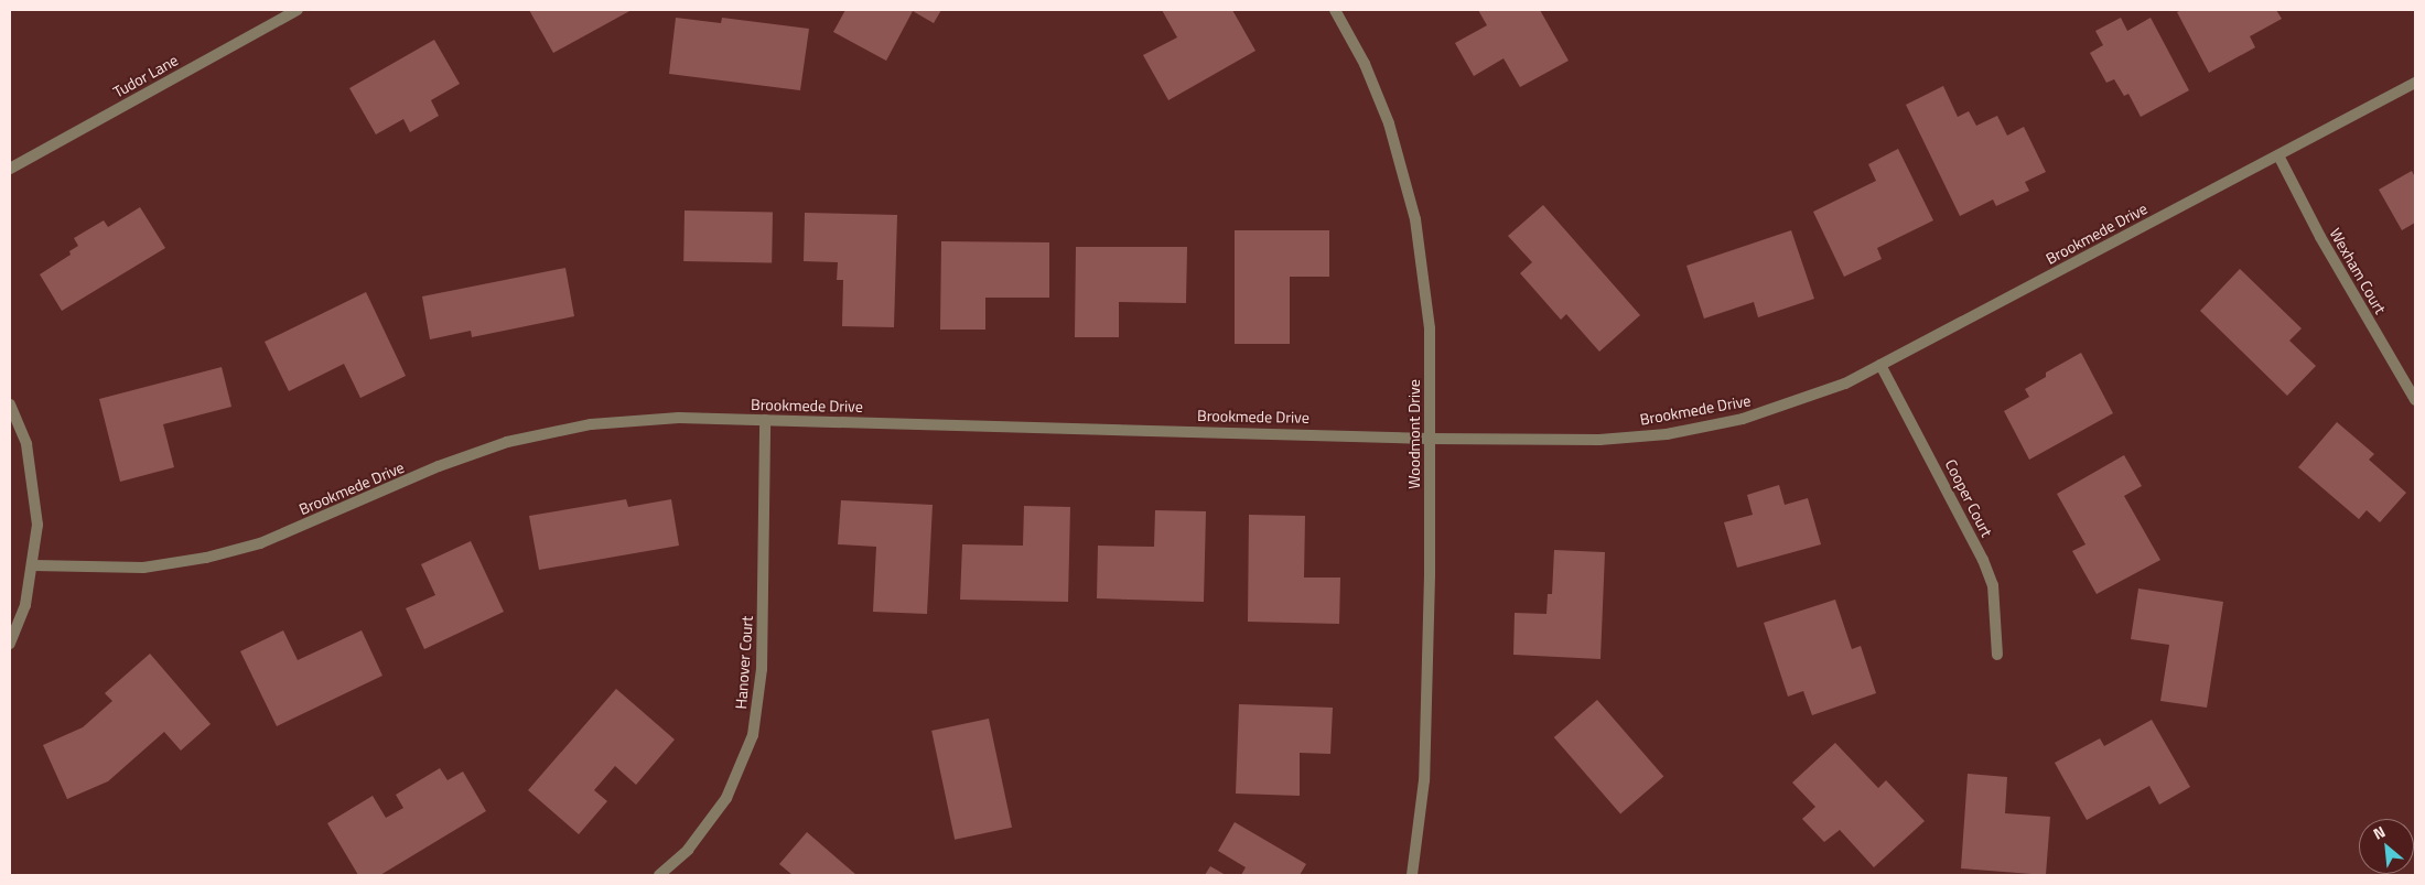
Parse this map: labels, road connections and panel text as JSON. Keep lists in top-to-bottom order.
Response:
{
  "streets": {
    "street": [
      "Tudor Lane",
      "Brookmede Drive",
      "Wexham Court",
      "Woodmont Drive",
      "Cooper Court",
      "Hanover Court"
    ]
  },
  "crossings": [
    ["Brookmede Drive", "Wexham Court"],
    ["Brookmede Drive", "Woodmont Drive"],
    ["Brookmede Drive", "Cooper Court"],
    ["Brookmede Drive", "Hanover Court"]
  ],
  "north": "top left"
}
